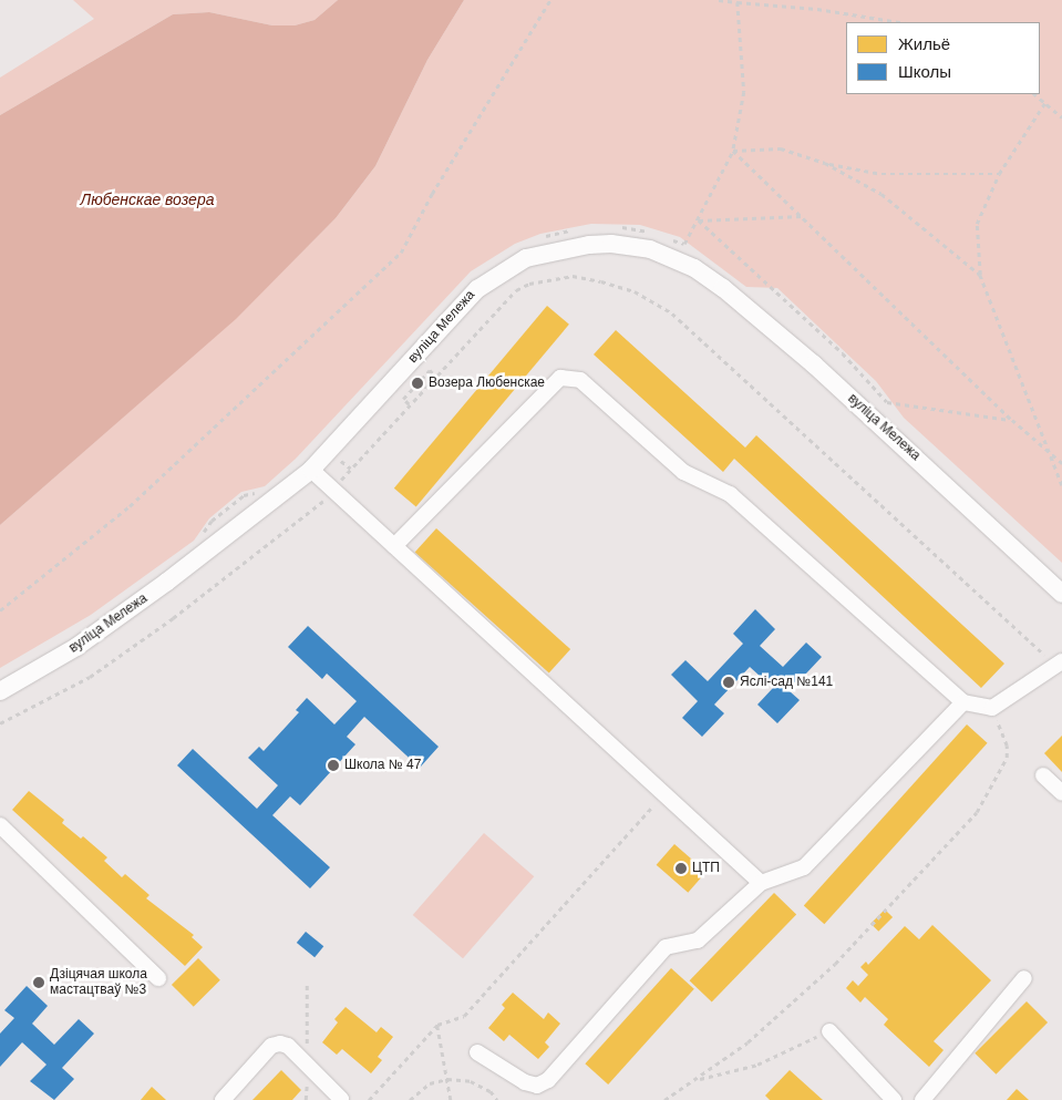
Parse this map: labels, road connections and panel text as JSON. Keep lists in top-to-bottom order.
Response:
{
  "streets": {
    "main road": ["вуліца Мележа"]
  },
  "water": ["Любенскае возера"],
  "places": [
    "Возера Любенскае",
    "Яслі-сад №141",
    "Школа № 47",
    "ЦТП",
    "Дзіцячая школа мастацтваў №3"
  ],
  "legend": ["Жильё", "Школы"]
}
